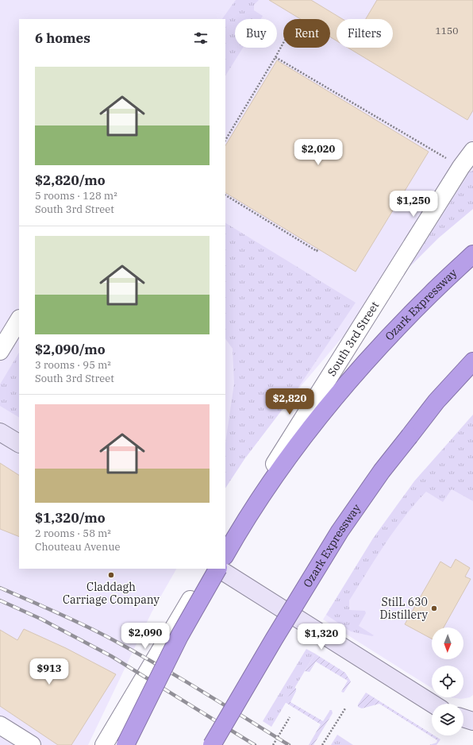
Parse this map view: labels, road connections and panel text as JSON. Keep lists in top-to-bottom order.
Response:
{
  "streets": {
    "highway": ["Ozark Expressway"],
    "street": ["South 3rd Street"]
  },
  "places": ["Claddagh Carriage Company", "StilL 630 Distillery"],
  "house_numbers": ["1150"],
  "north": "bottom",
  "page": {
    "chip": ["Buy", "Rent", "Filters"],
    "heading": "6 homes",
    "list": [
      {
        "name": "$2,820/mo",
        "note": "5 rooms · 128 m² · South 3rd Street"
      },
      {
        "name": "$2,090/mo",
        "note": "3 rooms · 95 m² · South 3rd Street"
      },
      {
        "name": "$1,320/mo",
        "note": "2 rooms · 58 m² · Chouteau Avenue"
      }
    ],
    "price": [
      "$2,020",
      "$1,250",
      "$2,820",
      "$2,090",
      "$1,320",
      "$913"
    ]
  }
}
